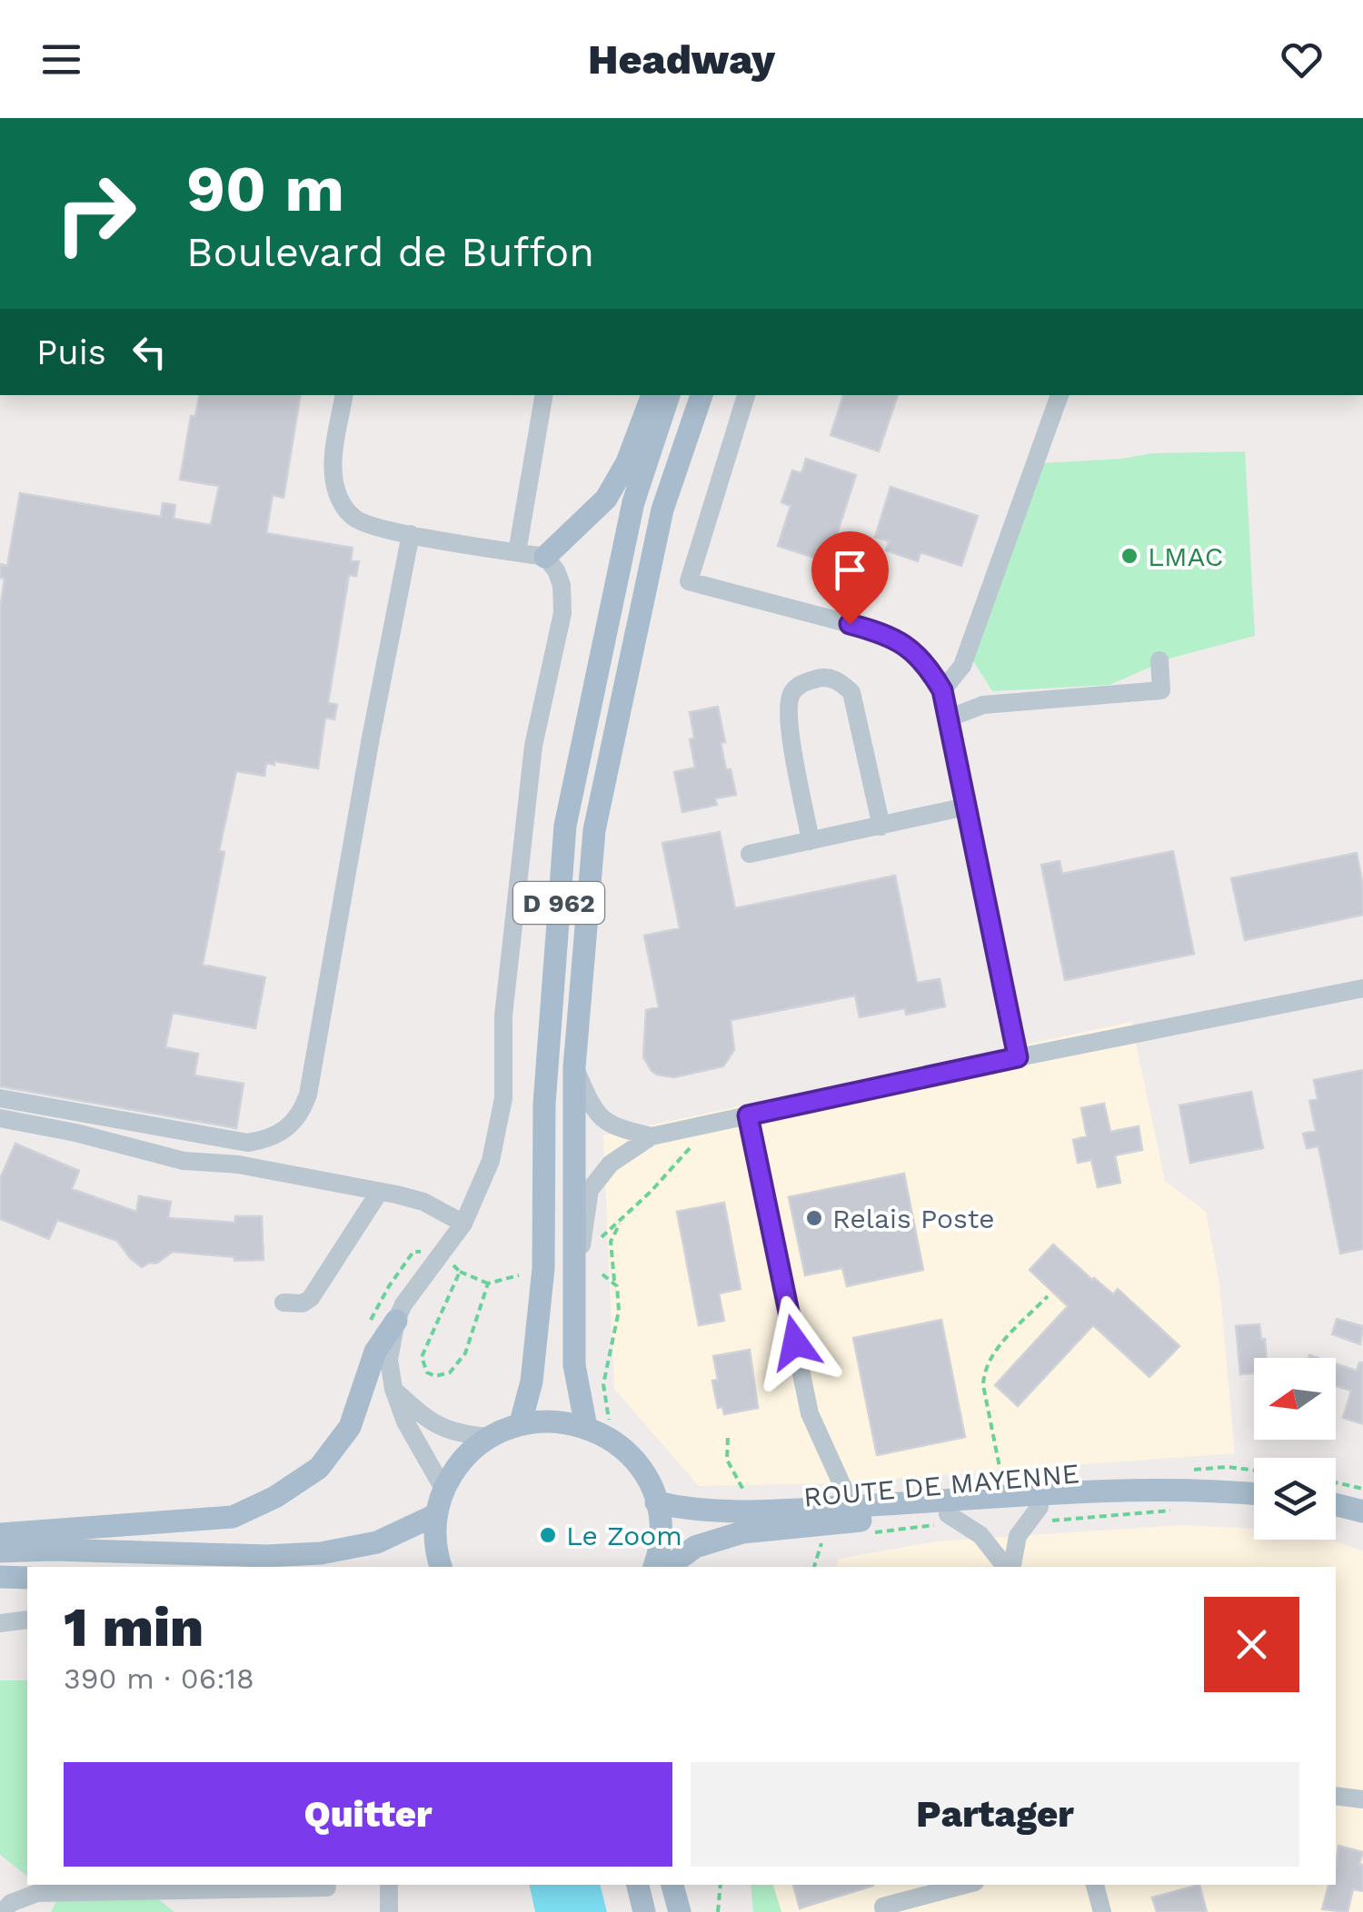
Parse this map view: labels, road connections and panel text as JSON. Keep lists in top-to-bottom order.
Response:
{
  "streets": {
    "main road": ["D 962", "ROUTE DE MAYENNE"]
  },
  "places": ["LMAC", "Relais Poste", "Le Zoom"],
  "north": "left",
  "page": {
    "header": "Headway",
    "turn": ["90 m", "Boulevard de Buffon"],
    "then": "Puis",
    "heading": ["1 min", "390 m · 06:18"],
    "buttons": ["Quitter", "Partager"]
  }
}
